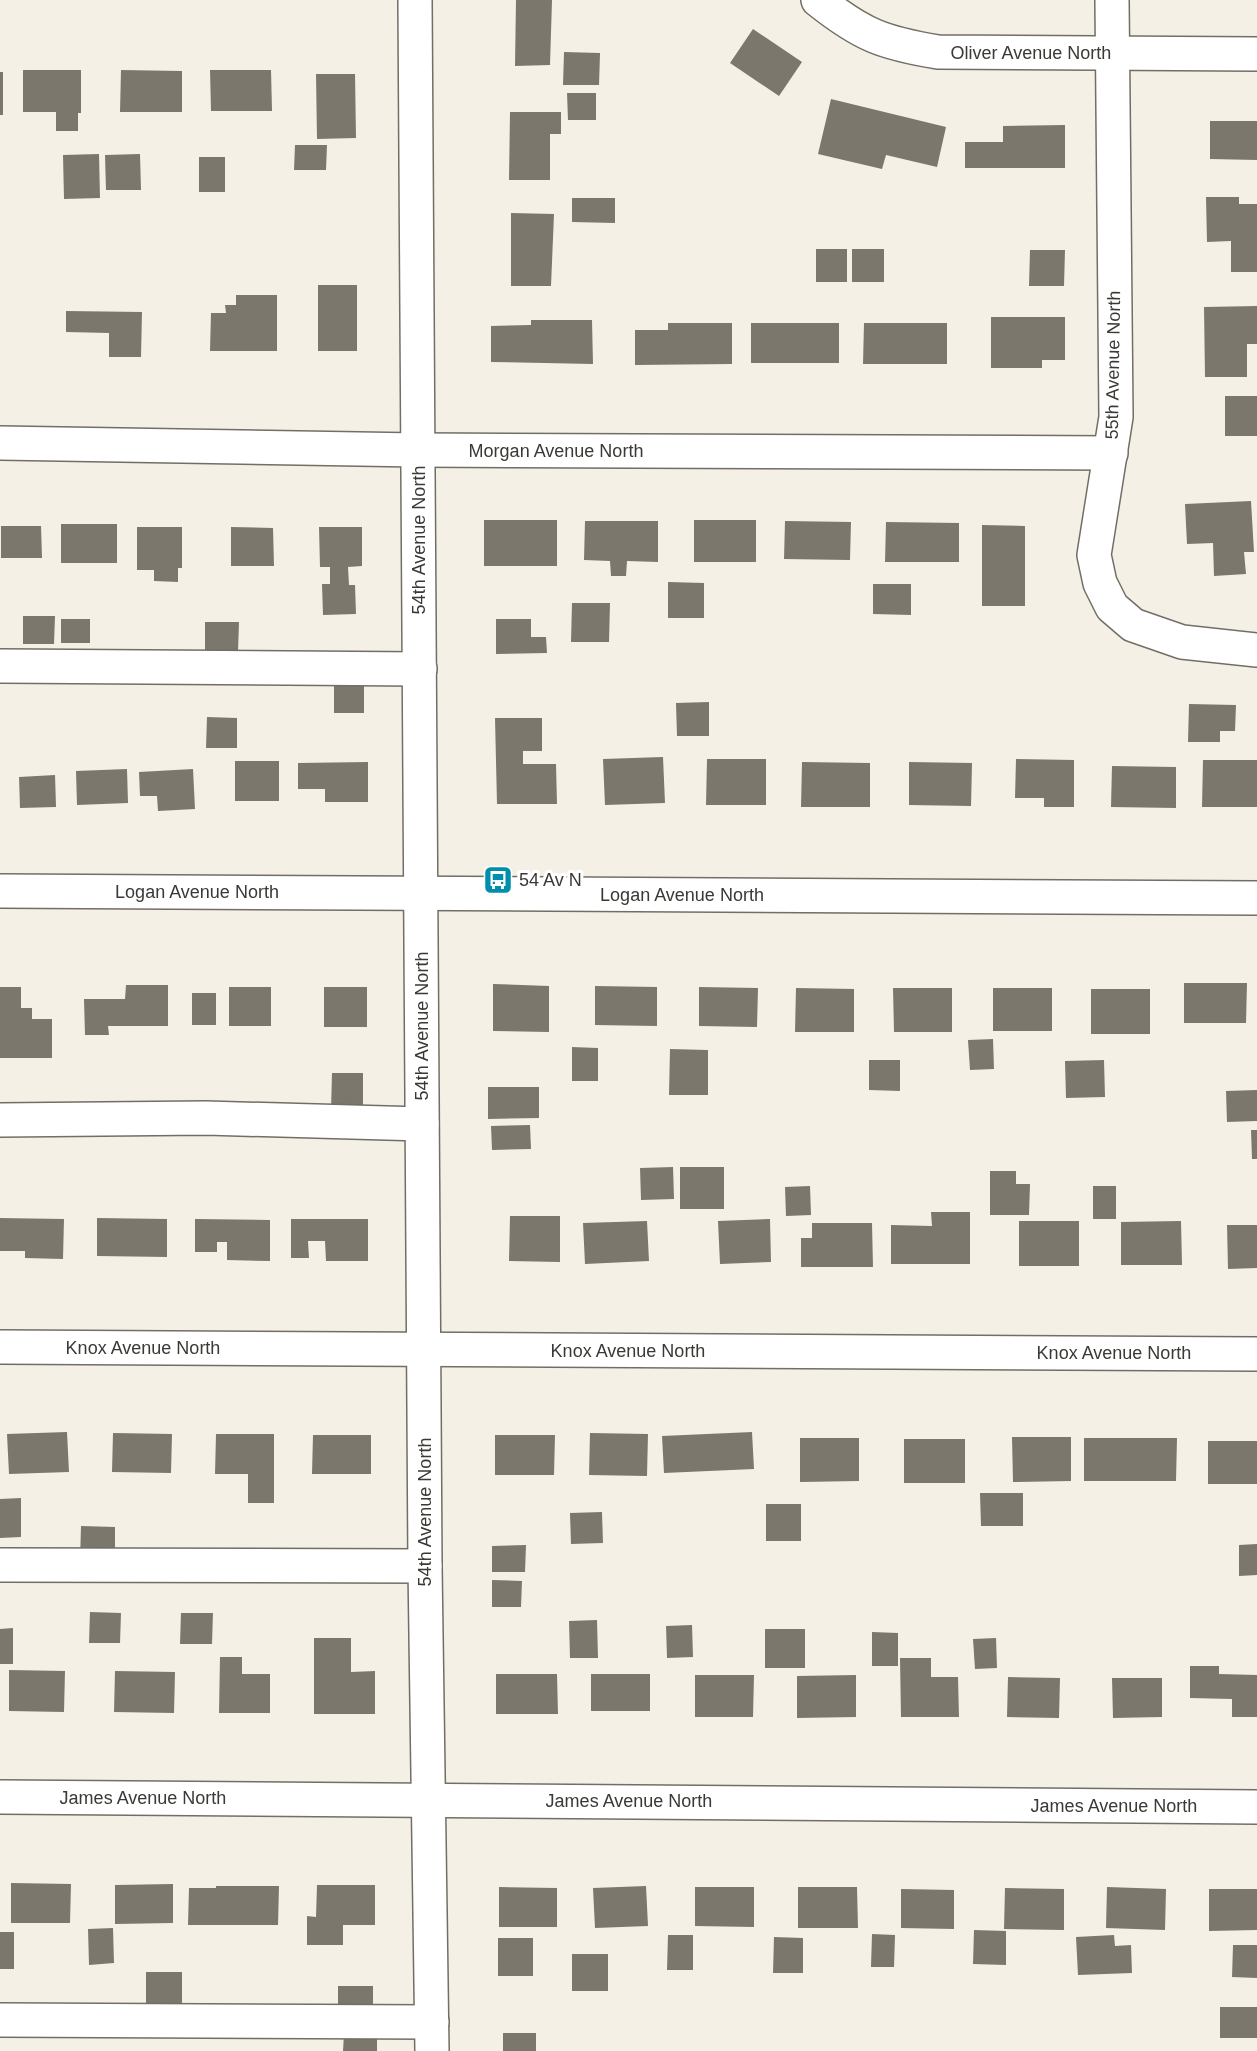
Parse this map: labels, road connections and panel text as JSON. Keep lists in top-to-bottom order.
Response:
{
  "streets": {
    "street": [
      "Oliver Avenue North",
      "55th Avenue North",
      "Morgan Avenue North",
      "54th Avenue North",
      "Logan Avenue North",
      "Knox Avenue North",
      "James Avenue North"
    ]
  },
  "crossings": [
    ["Oliver Avenue North", "55th Avenue North"],
    ["55th Avenue North", "Morgan Avenue North"],
    ["Morgan Avenue North", "54th Avenue North"],
    ["54th Avenue North", "Logan Avenue North"],
    ["54th Avenue North", "Knox Avenue North"],
    ["54th Avenue North", "James Avenue North"]
  ],
  "places": {
    "bus stop": ["54 Av N"]
  }
}
